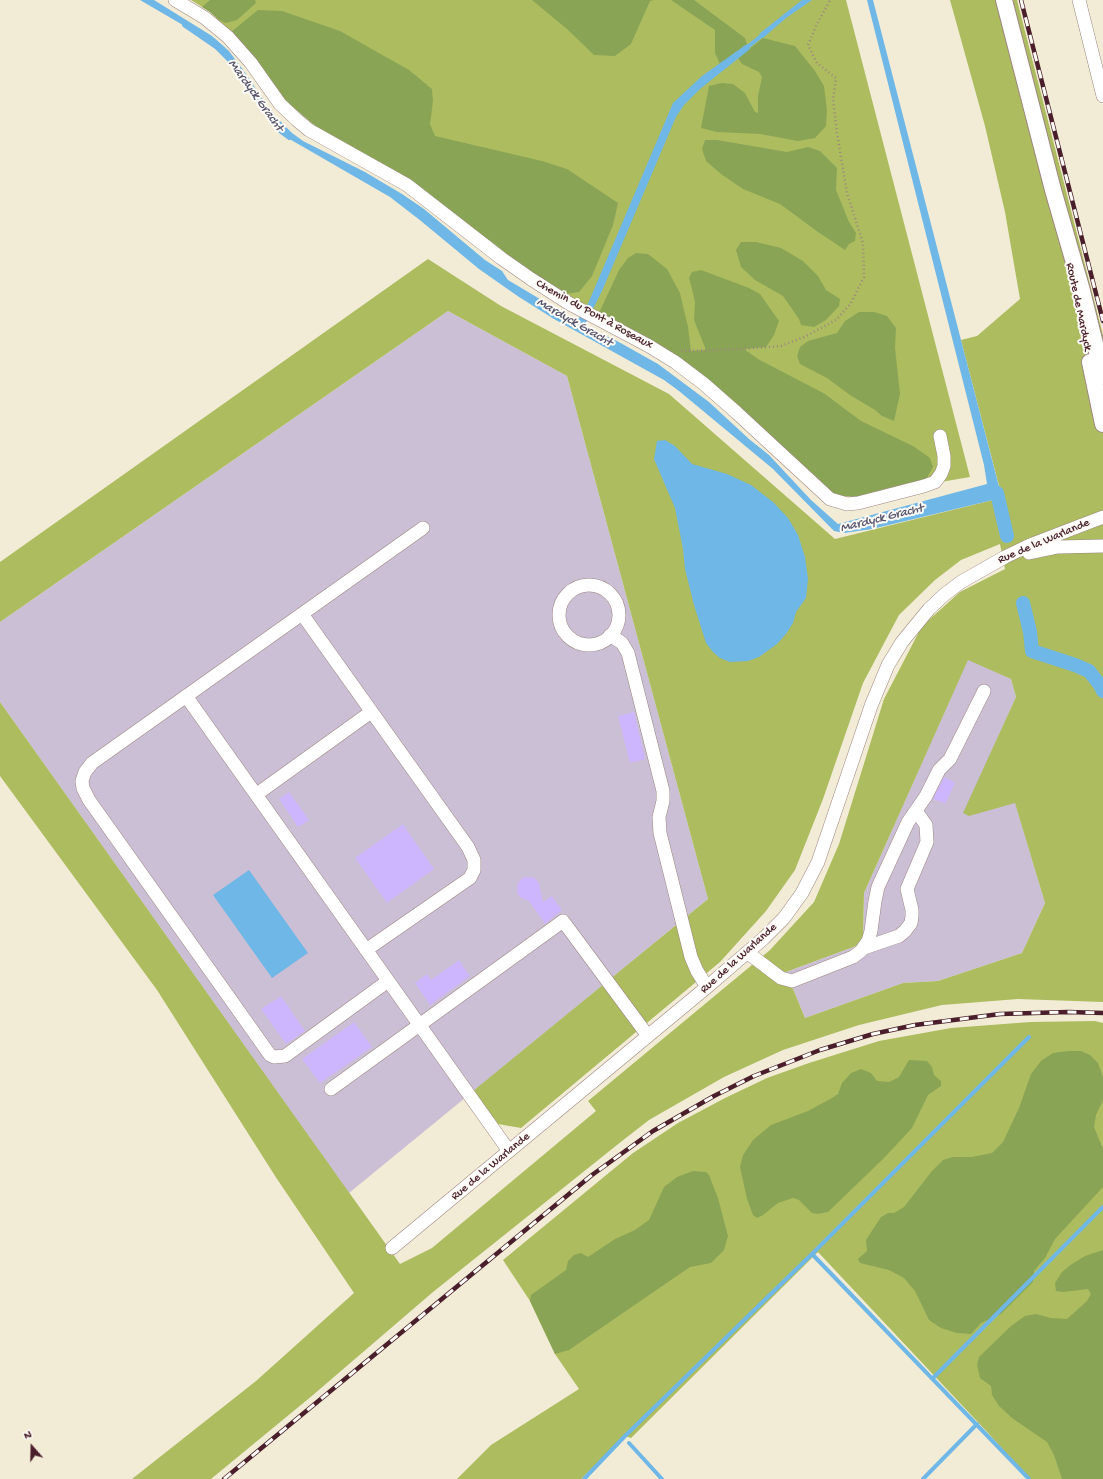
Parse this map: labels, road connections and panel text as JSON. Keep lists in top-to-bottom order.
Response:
{
  "streets": {
    "main road": ["Route de Mardyck"],
    "street": ["Chemin du Pont à Roseaux", "Rue de la Warlande"]
  },
  "water": ["Mardyck Gracht"],
  "north": "top"
}
